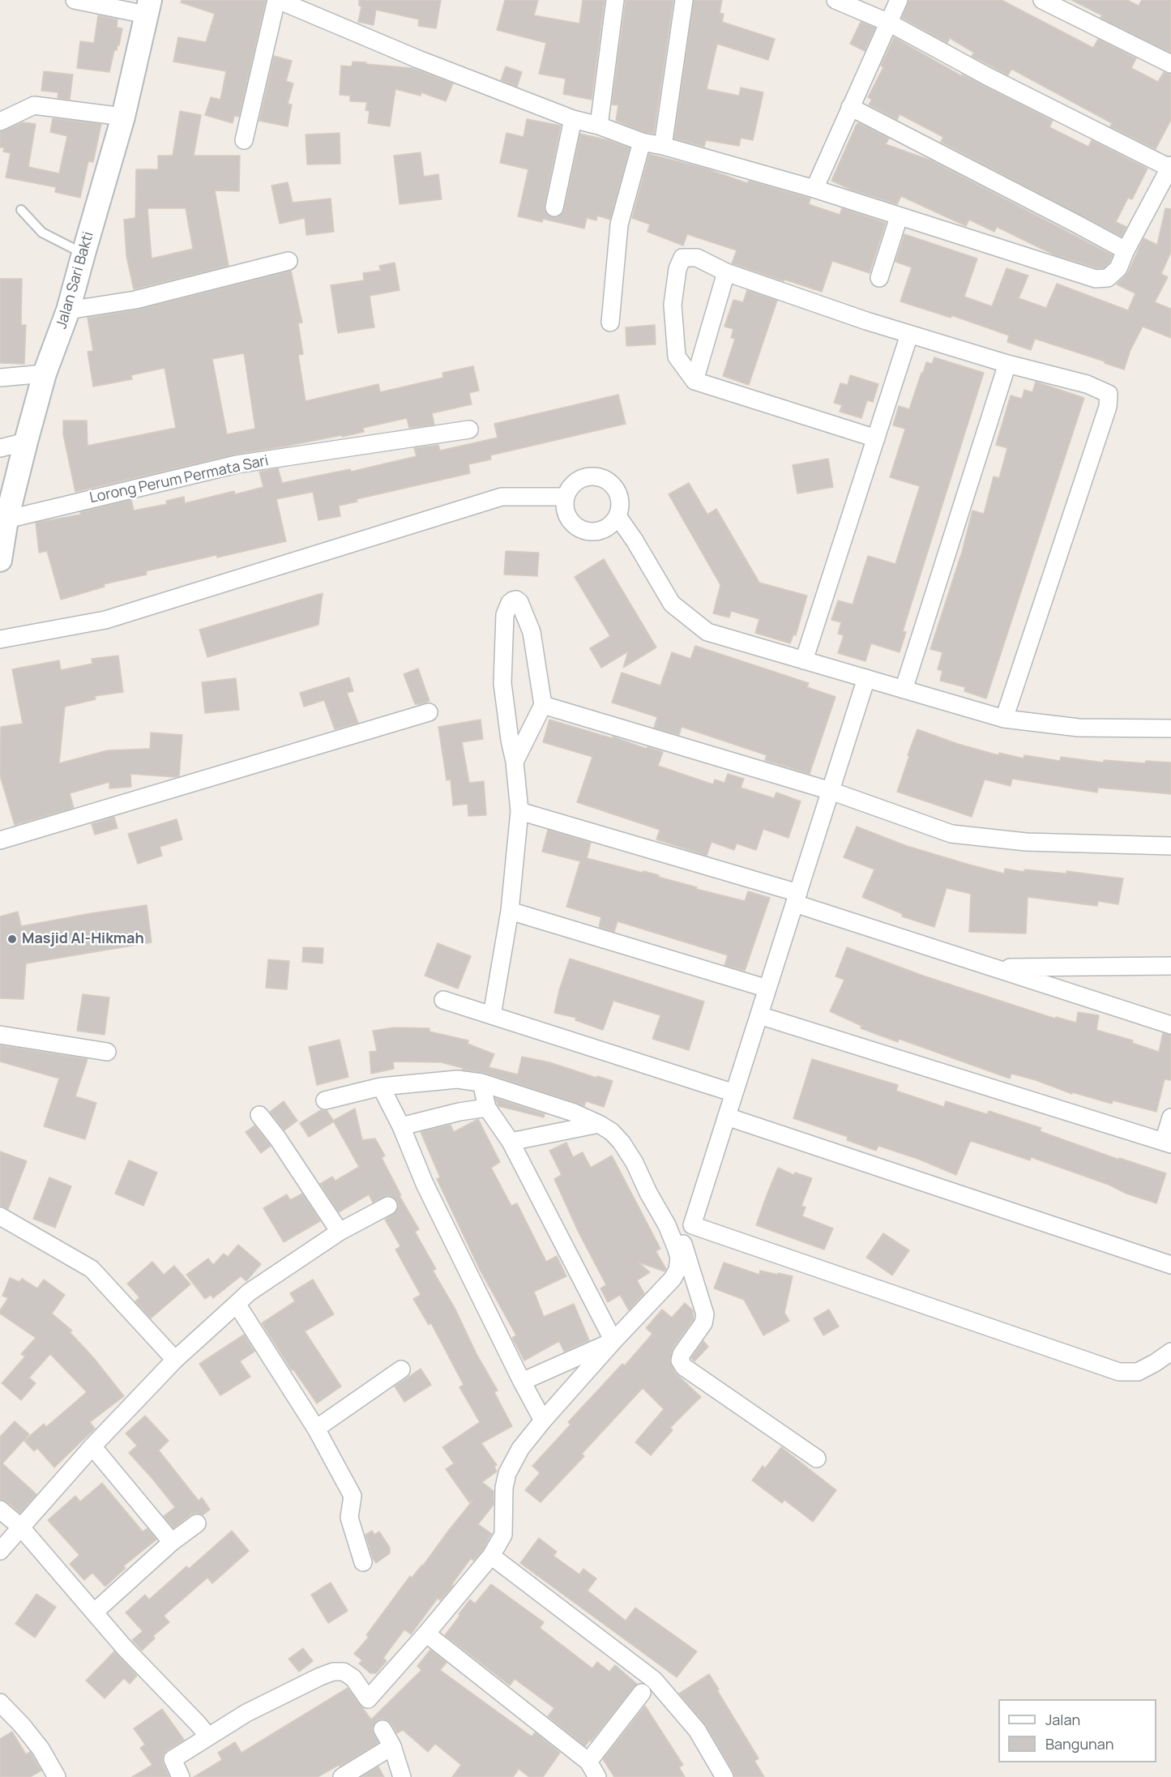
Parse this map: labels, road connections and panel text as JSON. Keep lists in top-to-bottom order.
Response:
{
  "streets": {
    "main road": ["Jalan Sari Bakti"],
    "street": ["Lorong Perum Permata Sari"]
  },
  "crossings": [
    ["Jalan Sari Bakti", "Lorong Perum Permata Sari"]
  ],
  "places": ["Masjid Al-Hikmah"],
  "legend": ["Jalan", "Bangunan"]
}
